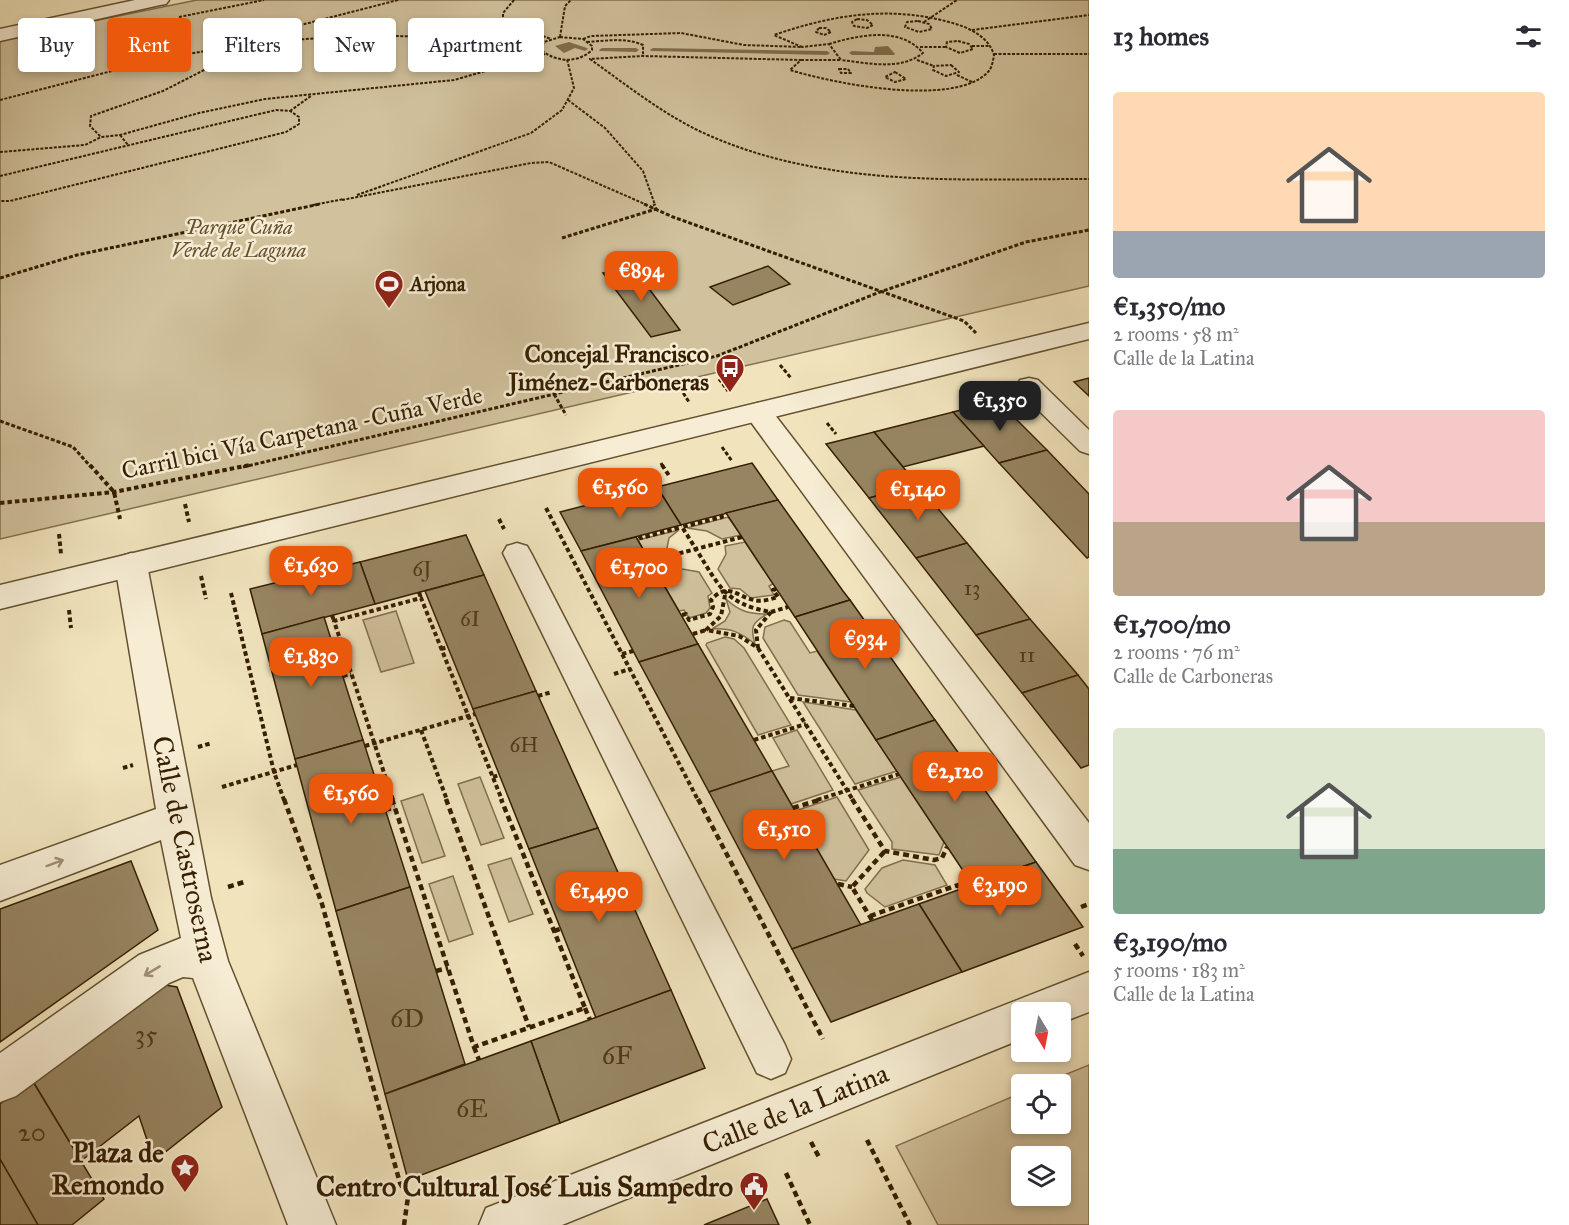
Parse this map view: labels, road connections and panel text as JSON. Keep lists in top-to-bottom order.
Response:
{
  "streets": {
    "street": ["Calle de Castroserna", "Calle de la Latina"],
    "path": ["Carril bici Vía Carpetana -Cuña Verde"]
  },
  "parks": ["Parque Cuña Verde de Laguna"],
  "places": {
    "sports": ["Arjona"],
    "bus stop": ["Concejal Francisco Jiménez-Carboneras"],
    "place": ["Plaza de Remondo"],
    "public building": ["Centro Cultural José Luis Sampedro"]
  },
  "house_numbers": [
    "6J",
    "13",
    "6I",
    "11",
    "6H",
    "6D",
    "35",
    "6F",
    "6E",
    "20"
  ],
  "north": "bottom",
  "page": {
    "heading": "13 homes",
    "chip": [
      "Buy",
      "Rent",
      "Filters",
      "New",
      "Apartment"
    ],
    "list": [
      {
        "name": "€1,350/mo",
        "note": "2 rooms · 58 m² · Calle de la Latina"
      },
      {
        "name": "€1,700/mo",
        "note": "2 rooms · 76 m² · Calle de Carboneras"
      },
      {
        "name": "€3,190/mo",
        "note": "5 rooms · 183 m² · Calle de la Latina"
      }
    ],
    "price": [
      "€894",
      "€1,350",
      "€1,560",
      "€1,140",
      "€1,630",
      "€1,700",
      "€934",
      "€1,830",
      "€2,120",
      "€1,560",
      "€1,510",
      "€3,190",
      "€1,490"
    ]
  }
}
